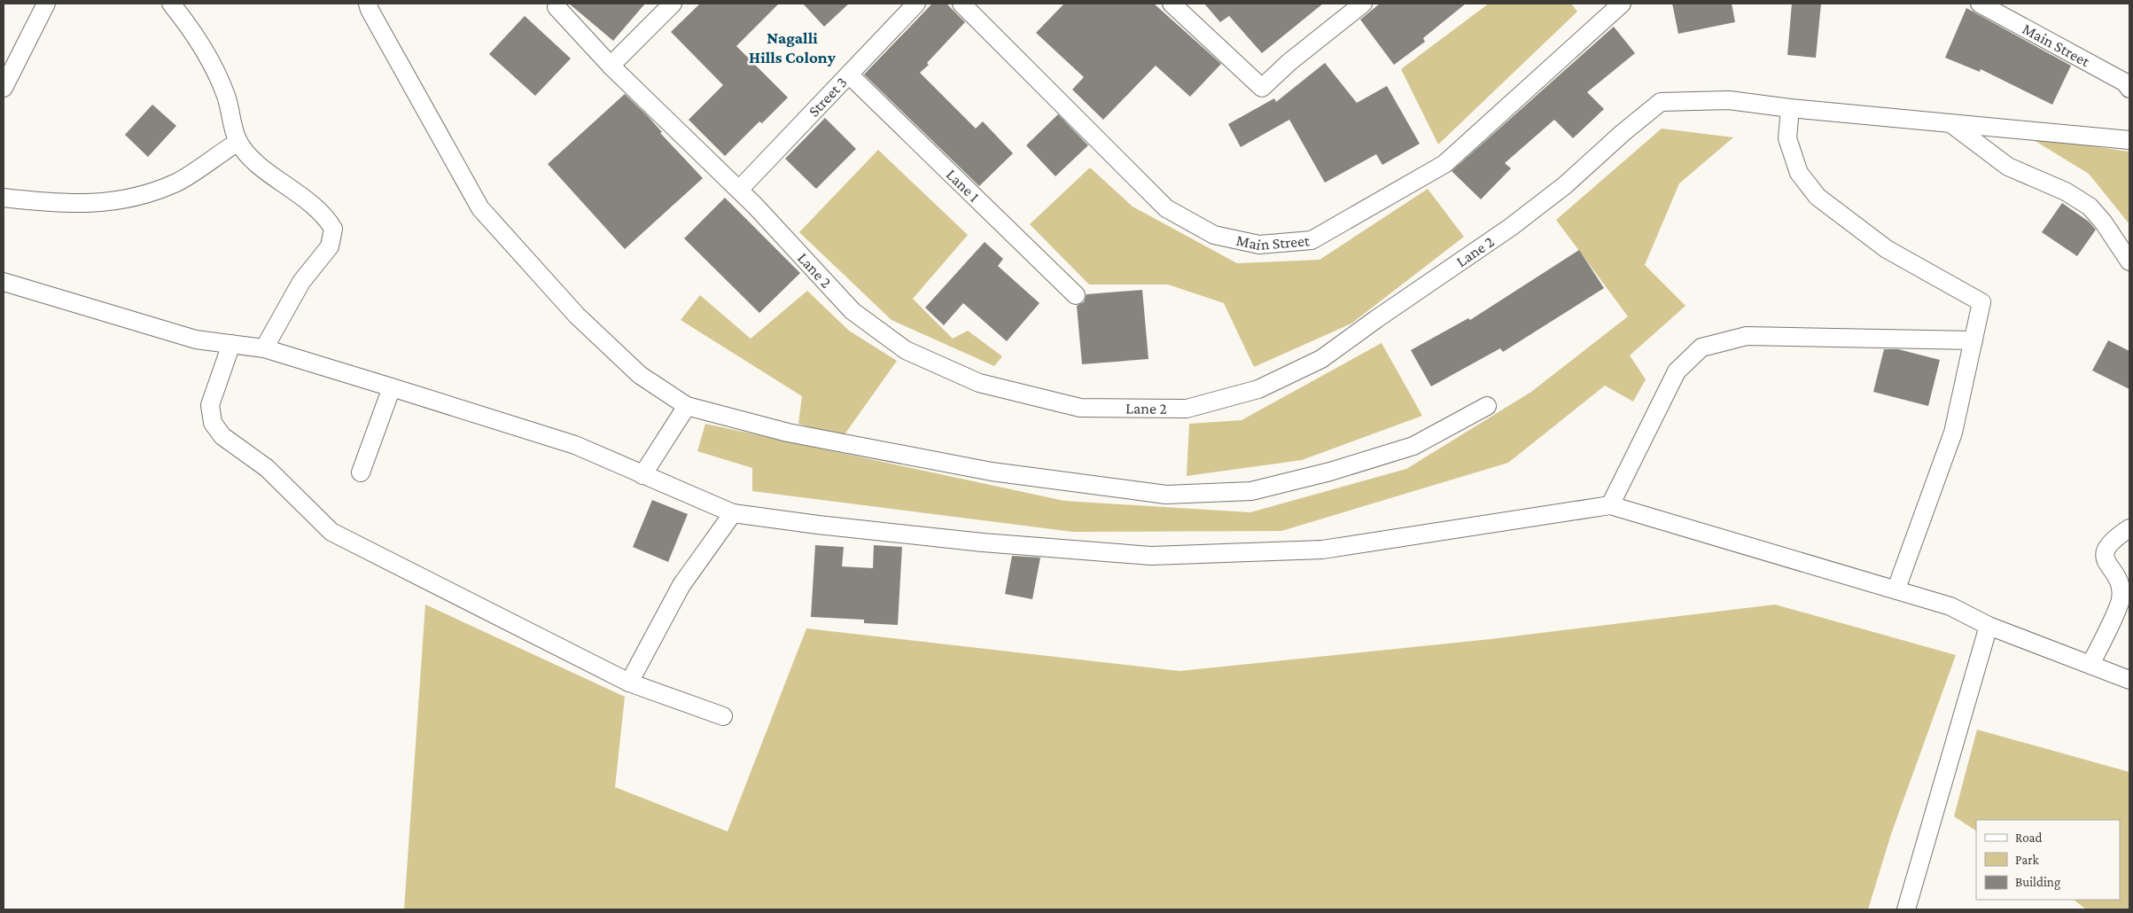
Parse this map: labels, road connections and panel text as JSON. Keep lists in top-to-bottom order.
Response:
{
  "streets": {
    "street": [
      "Main Street",
      "Street 3",
      "Lane 1",
      "Lane 2"
    ]
  },
  "crossings": [
    ["Street 3", "Lane 1"],
    ["Street 3", "Lane 2"]
  ],
  "districts": ["Nagalli Hills Colony"],
  "legend": ["Road", "Park", "Building"]
}
